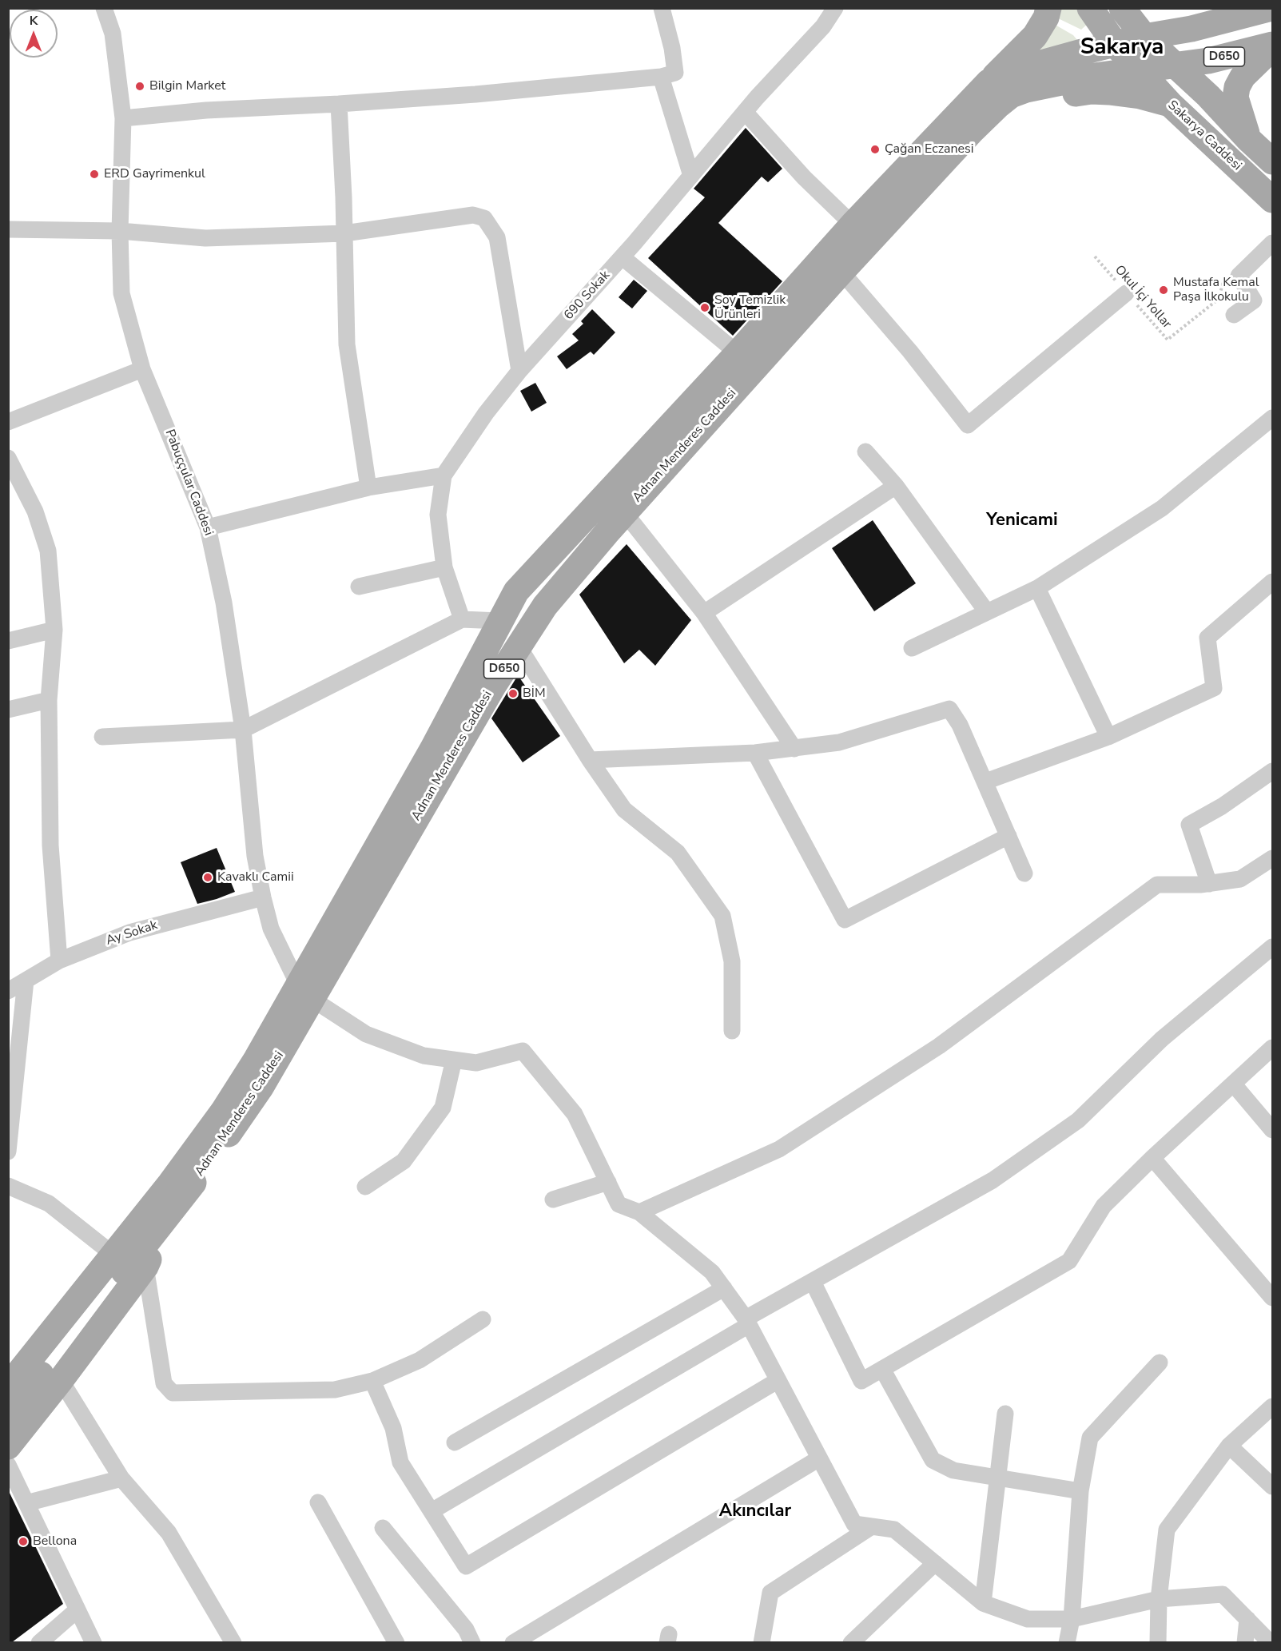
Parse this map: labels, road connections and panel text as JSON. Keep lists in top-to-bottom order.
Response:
{
  "streets": {
    "main road": ["D650", "Sakarya Caddesi", "Adnan Menderes Caddesi"],
    "street": ["690 Sokak", "Pabuççular Caddesi", "Ay Sokak"],
    "path": ["Okul İçi Yollar"]
  },
  "crossings": [
    ["D650", "Adnan Menderes Caddesi"],
    ["Sakarya Caddesi", "Adnan Menderes Caddesi"],
    ["Adnan Menderes Caddesi", "Pabuççular Caddesi"],
    ["Pabuççular Caddesi", "Ay Sokak"]
  ],
  "districts": ["Sakarya", "Yenicami", "Akıncılar"],
  "places": [
    "Bilgin Market",
    "Çağan Eczanesi",
    "ERD Gayrimenkul",
    "Mustafa Kemal Paşa İlkokulu",
    "Soy Temizlik Ürünleri",
    "BİM",
    "Kavaklı Camii",
    "Bellona"
  ],
  "north": "top"
}
